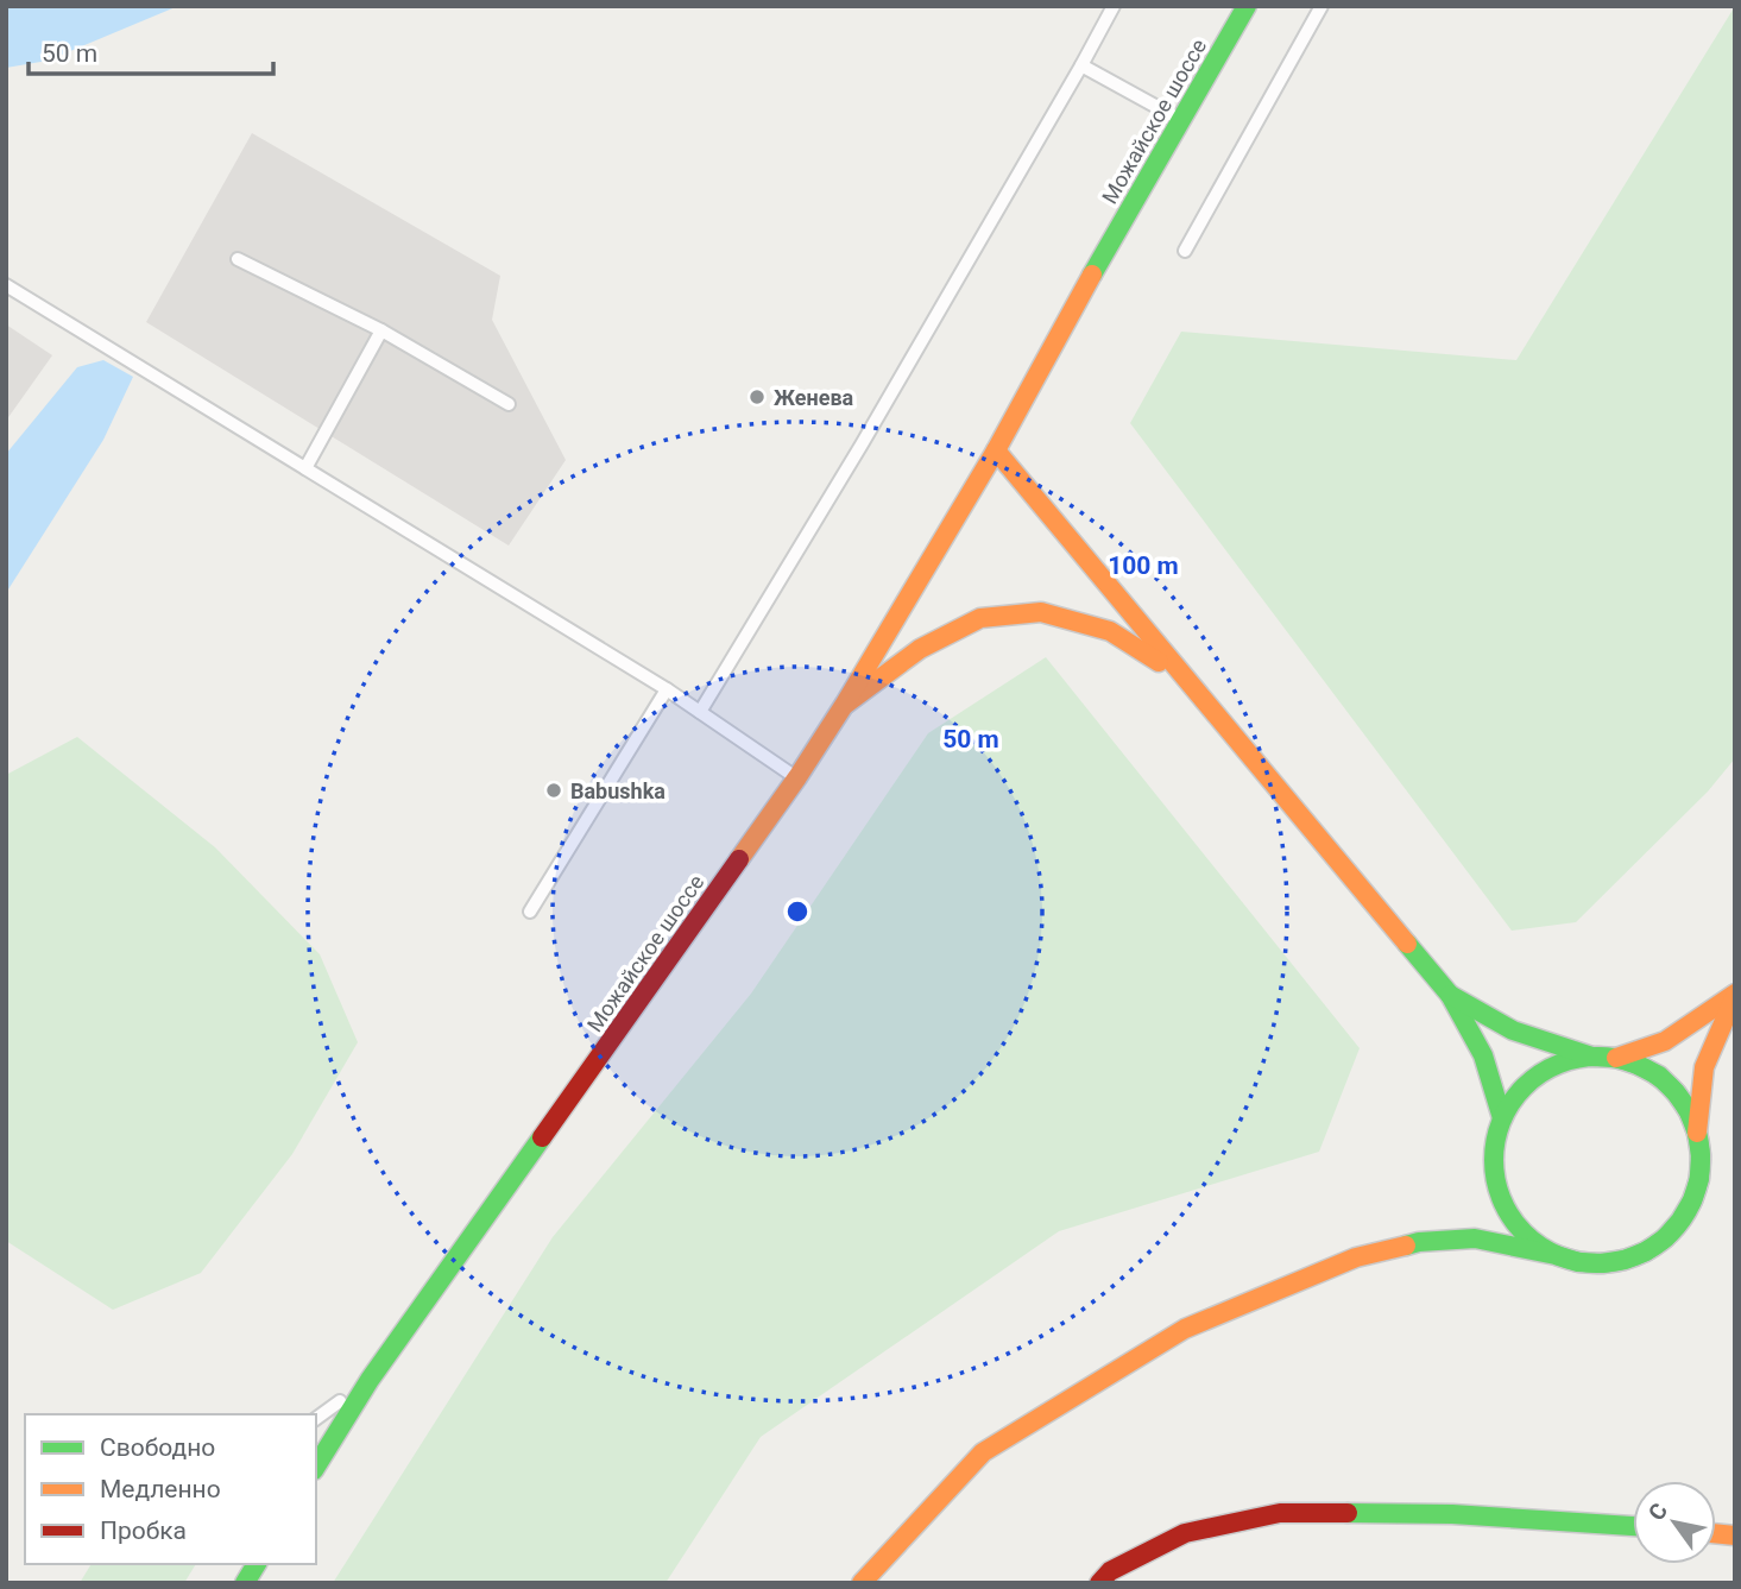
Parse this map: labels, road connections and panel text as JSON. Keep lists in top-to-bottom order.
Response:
{
  "streets": {
    "main road": ["Можайское шоссе"]
  },
  "places": ["Женева", "Babushka"],
  "legend": ["Свободно", "Медленно", "Пробка"],
  "scale_bar": "50 m",
  "north": "top left",
  "rings": ["100 m", "50 m"]
}
